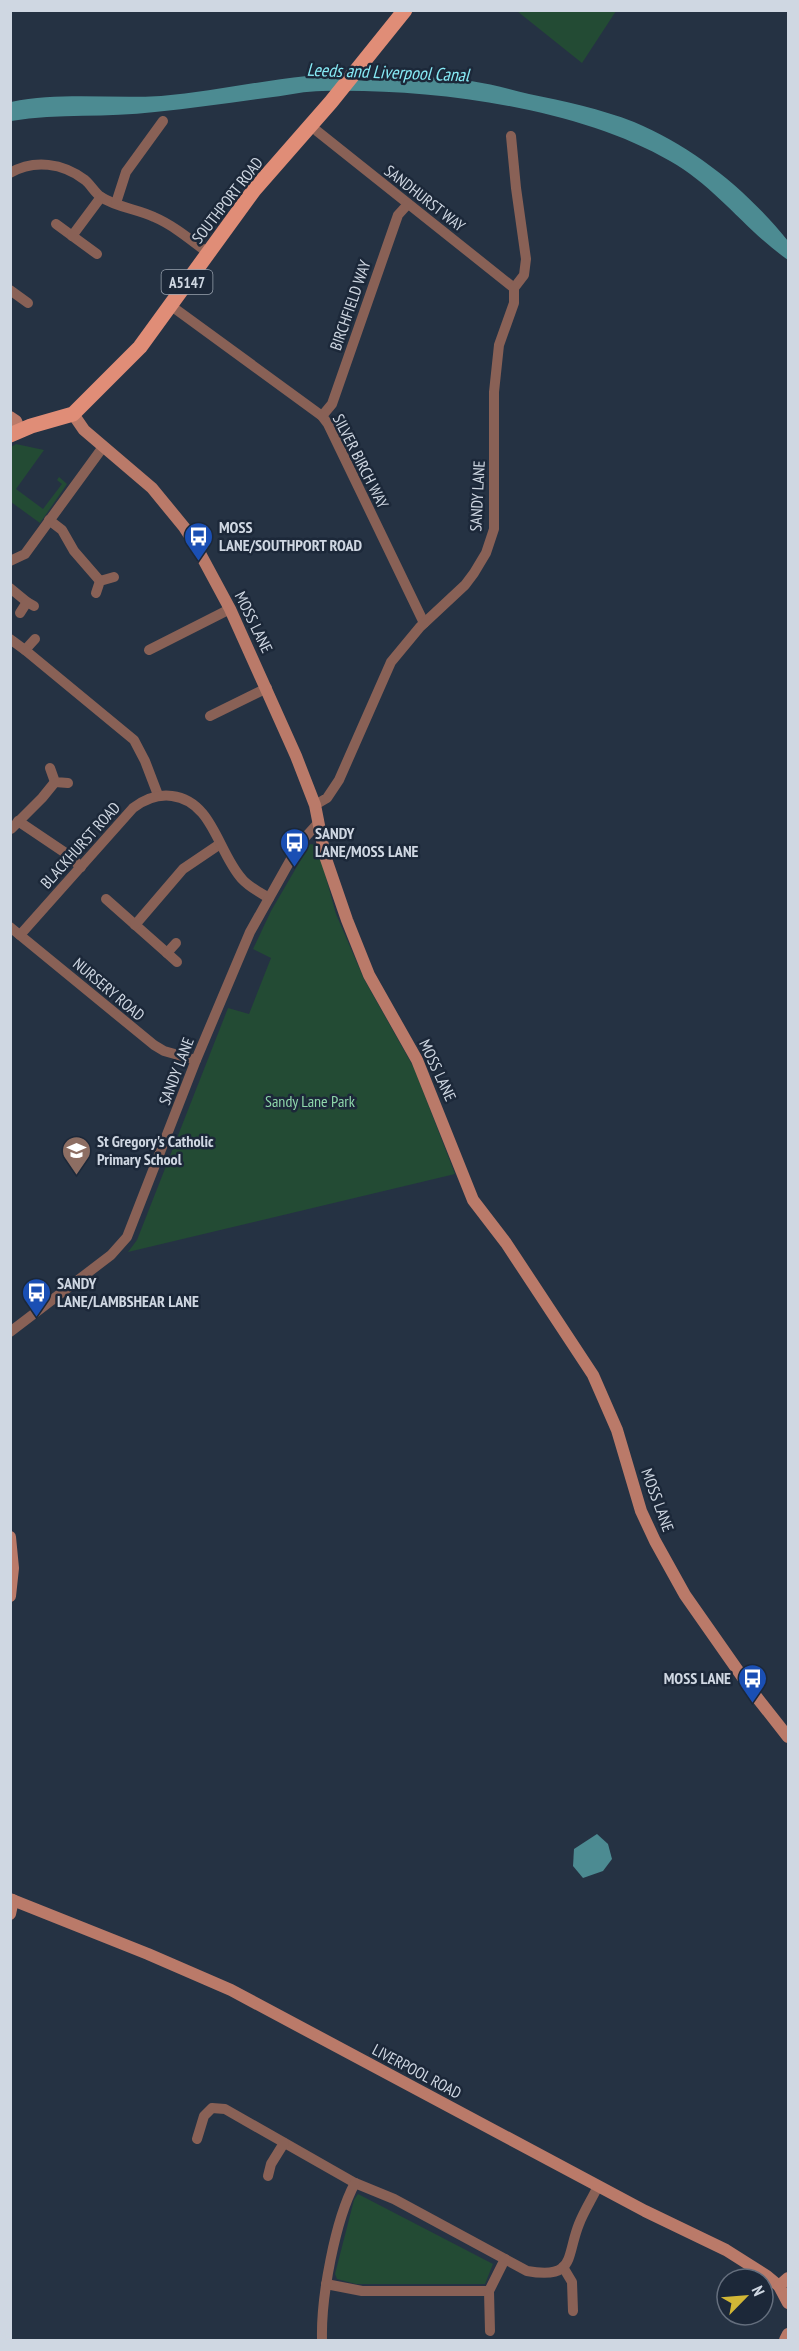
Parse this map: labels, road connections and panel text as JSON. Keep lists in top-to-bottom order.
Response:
{
  "streets": {
    "main road": ["SOUTHPORT ROAD", "A5147"],
    "street": [
      "SANDHURST WAY",
      "BIRCHFIELD WAY",
      "SILVER BIRCH WAY",
      "SANDY LANE",
      "MOSS LANE",
      "BLACKHURST ROAD",
      "NURSERY ROAD",
      "LIVERPOOL ROAD"
    ]
  },
  "crossings": [
    ["SANDHURST WAY", "BIRCHFIELD WAY"],
    ["SANDHURST WAY", "SANDY LANE"],
    ["SOUTHPORT ROAD", "SILVER BIRCH WAY"],
    ["SOUTHPORT ROAD", "MOSS LANE"],
    ["BIRCHFIELD WAY", "SILVER BIRCH WAY"],
    ["SILVER BIRCH WAY", "SANDY LANE"],
    ["SANDY LANE", "MOSS LANE"],
    ["SANDY LANE", "NURSERY ROAD"],
    ["BLACKHURST ROAD", "NURSERY ROAD"]
  ],
  "water": ["Leeds and Liverpool Canal"],
  "parks": ["Sandy Lane Park"],
  "places": {
    "bus stop": [
      "MOSS LANE/SOUTHPORT ROAD",
      "SANDY LANE/MOSS LANE",
      "SANDY LANE/LAMBSHEAR LANE",
      "MOSS LANE"
    ],
    "school or university": ["St Gregory's Catholic Primary School"]
  },
  "north": "top right"
}
